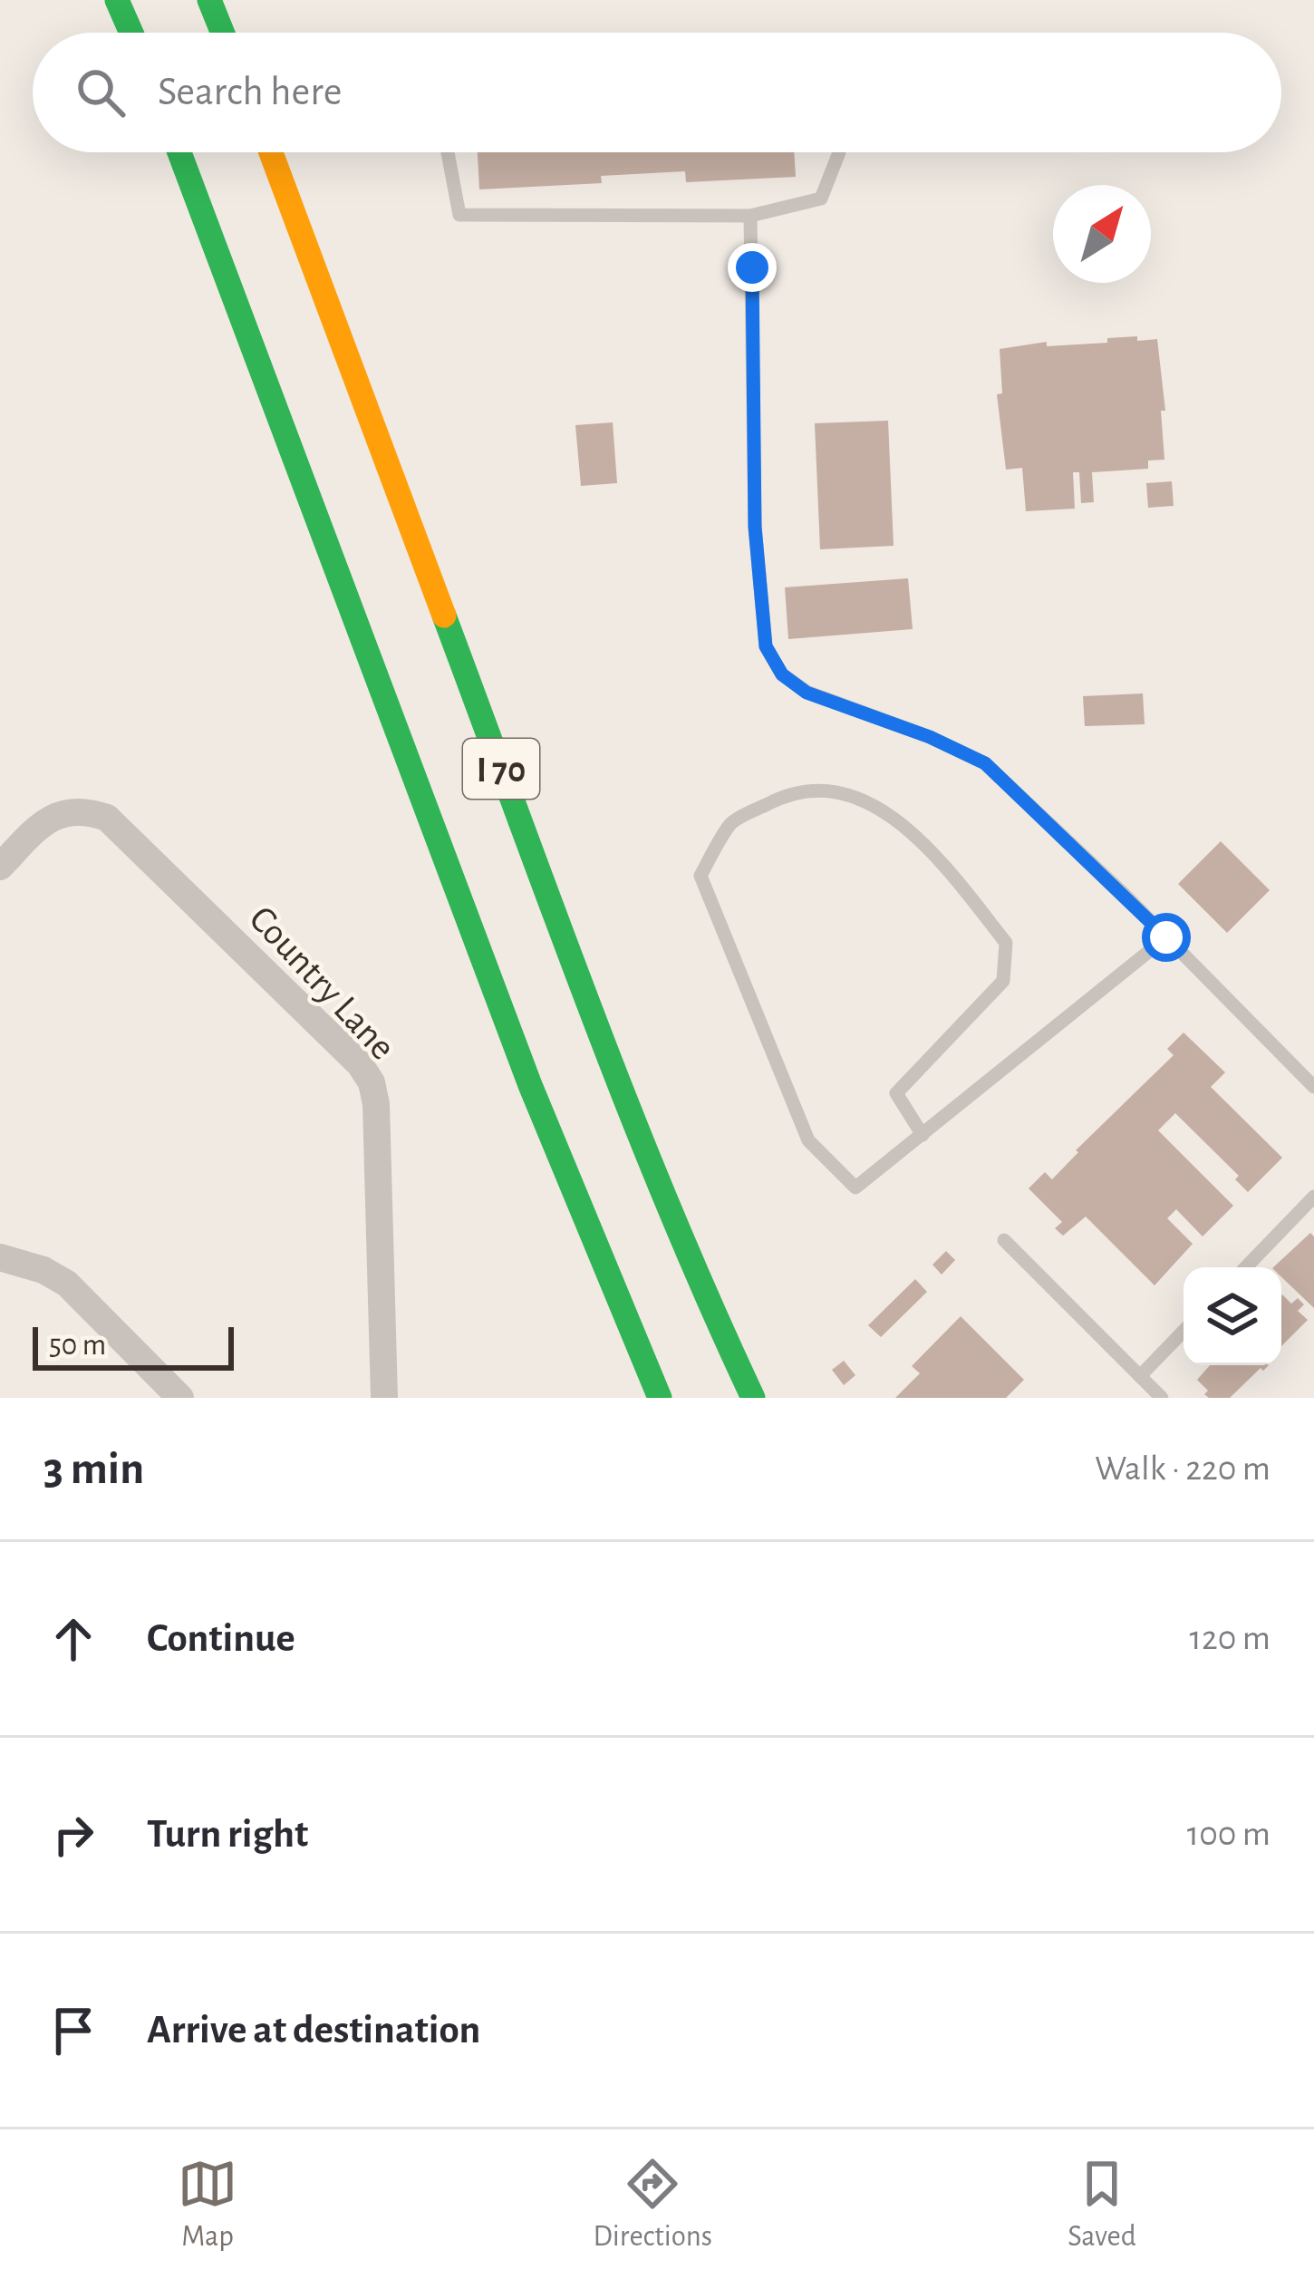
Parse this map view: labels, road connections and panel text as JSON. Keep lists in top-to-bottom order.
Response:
{
  "streets": {
    "highway": ["I 70"],
    "street": ["Country Lane"]
  },
  "scale_bar": "50 m",
  "north": "top right",
  "page": {
    "search": "Search here",
    "scale": "50 m",
    "heading": ["3 min", "Walk · 220 m"],
    "list": [
      ["Continue", "120 m"],
      ["Turn right", "100 m"],
      "Arrive at destination"
    ],
    "nav": ["Map", "Directions", "Saved"]
  }
}
